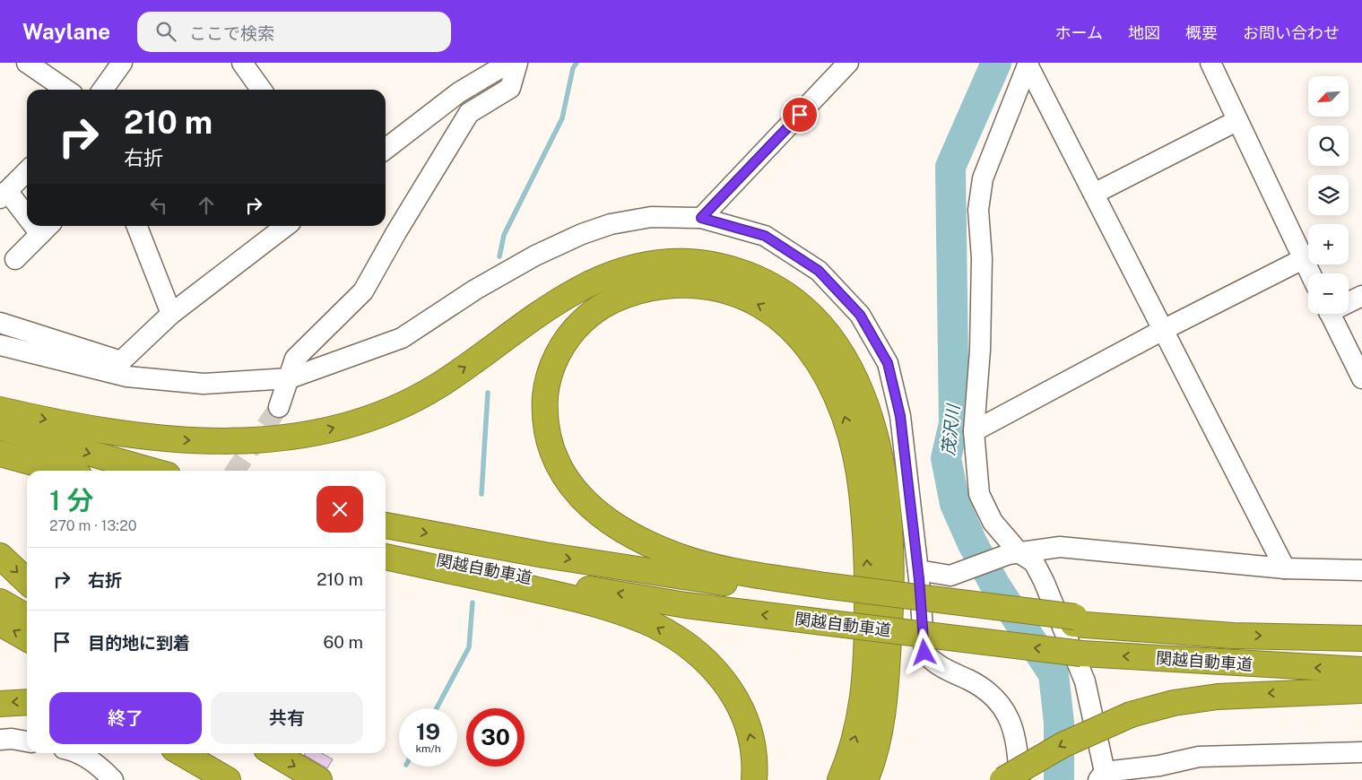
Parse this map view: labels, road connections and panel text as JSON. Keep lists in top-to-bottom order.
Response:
{
  "streets": {
    "highway": ["関越自動車道"]
  },
  "water": ["茂沢川"],
  "north": "bottom left",
  "page": {
    "header": "Waylane",
    "search": "ここで検索",
    "nav": [
      "ホーム",
      "地図",
      "概要",
      "お問い合わせ"
    ],
    "map_buttons": ["+", "−"],
    "turn": ["210 m", "右折"],
    "heading": ["1 分", "270 m · 13:20"],
    "list": [
      {
        "name": "右折",
        "value": "210 m"
      },
      {
        "name": "目的地に到着",
        "value": "60 m"
      }
    ],
    "buttons": ["終了", "共有"],
    "speed": "19 km/h",
    "limit": "30"
  }
}
